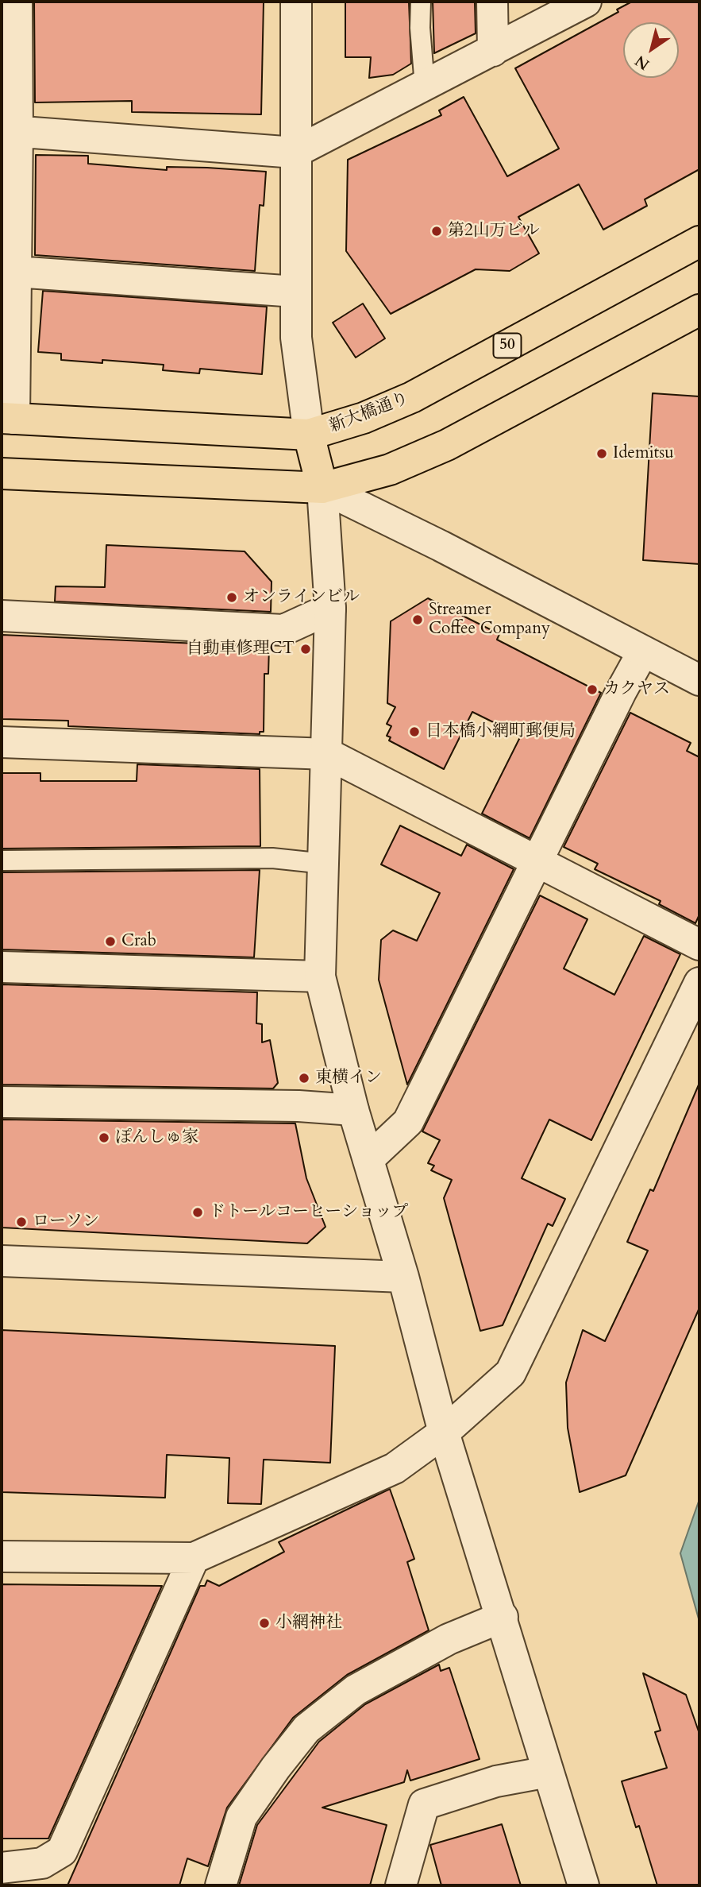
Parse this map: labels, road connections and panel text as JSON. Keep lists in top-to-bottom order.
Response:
{
  "streets": {
    "main road": ["50", "新大橋通り"]
  },
  "places": [
    "第2山万ビル",
    "Idemitsu",
    "オンラインビル",
    "Streamer Coffee Company",
    "自動車修理CT",
    "カクヤス",
    "日本橋小網町郵便局",
    "Crab",
    "東横イン",
    "ぽんしゅ家",
    "ドトールコーヒーショップ",
    "ローソン",
    "小網神社"
  ],
  "north": "bottom left"
}
